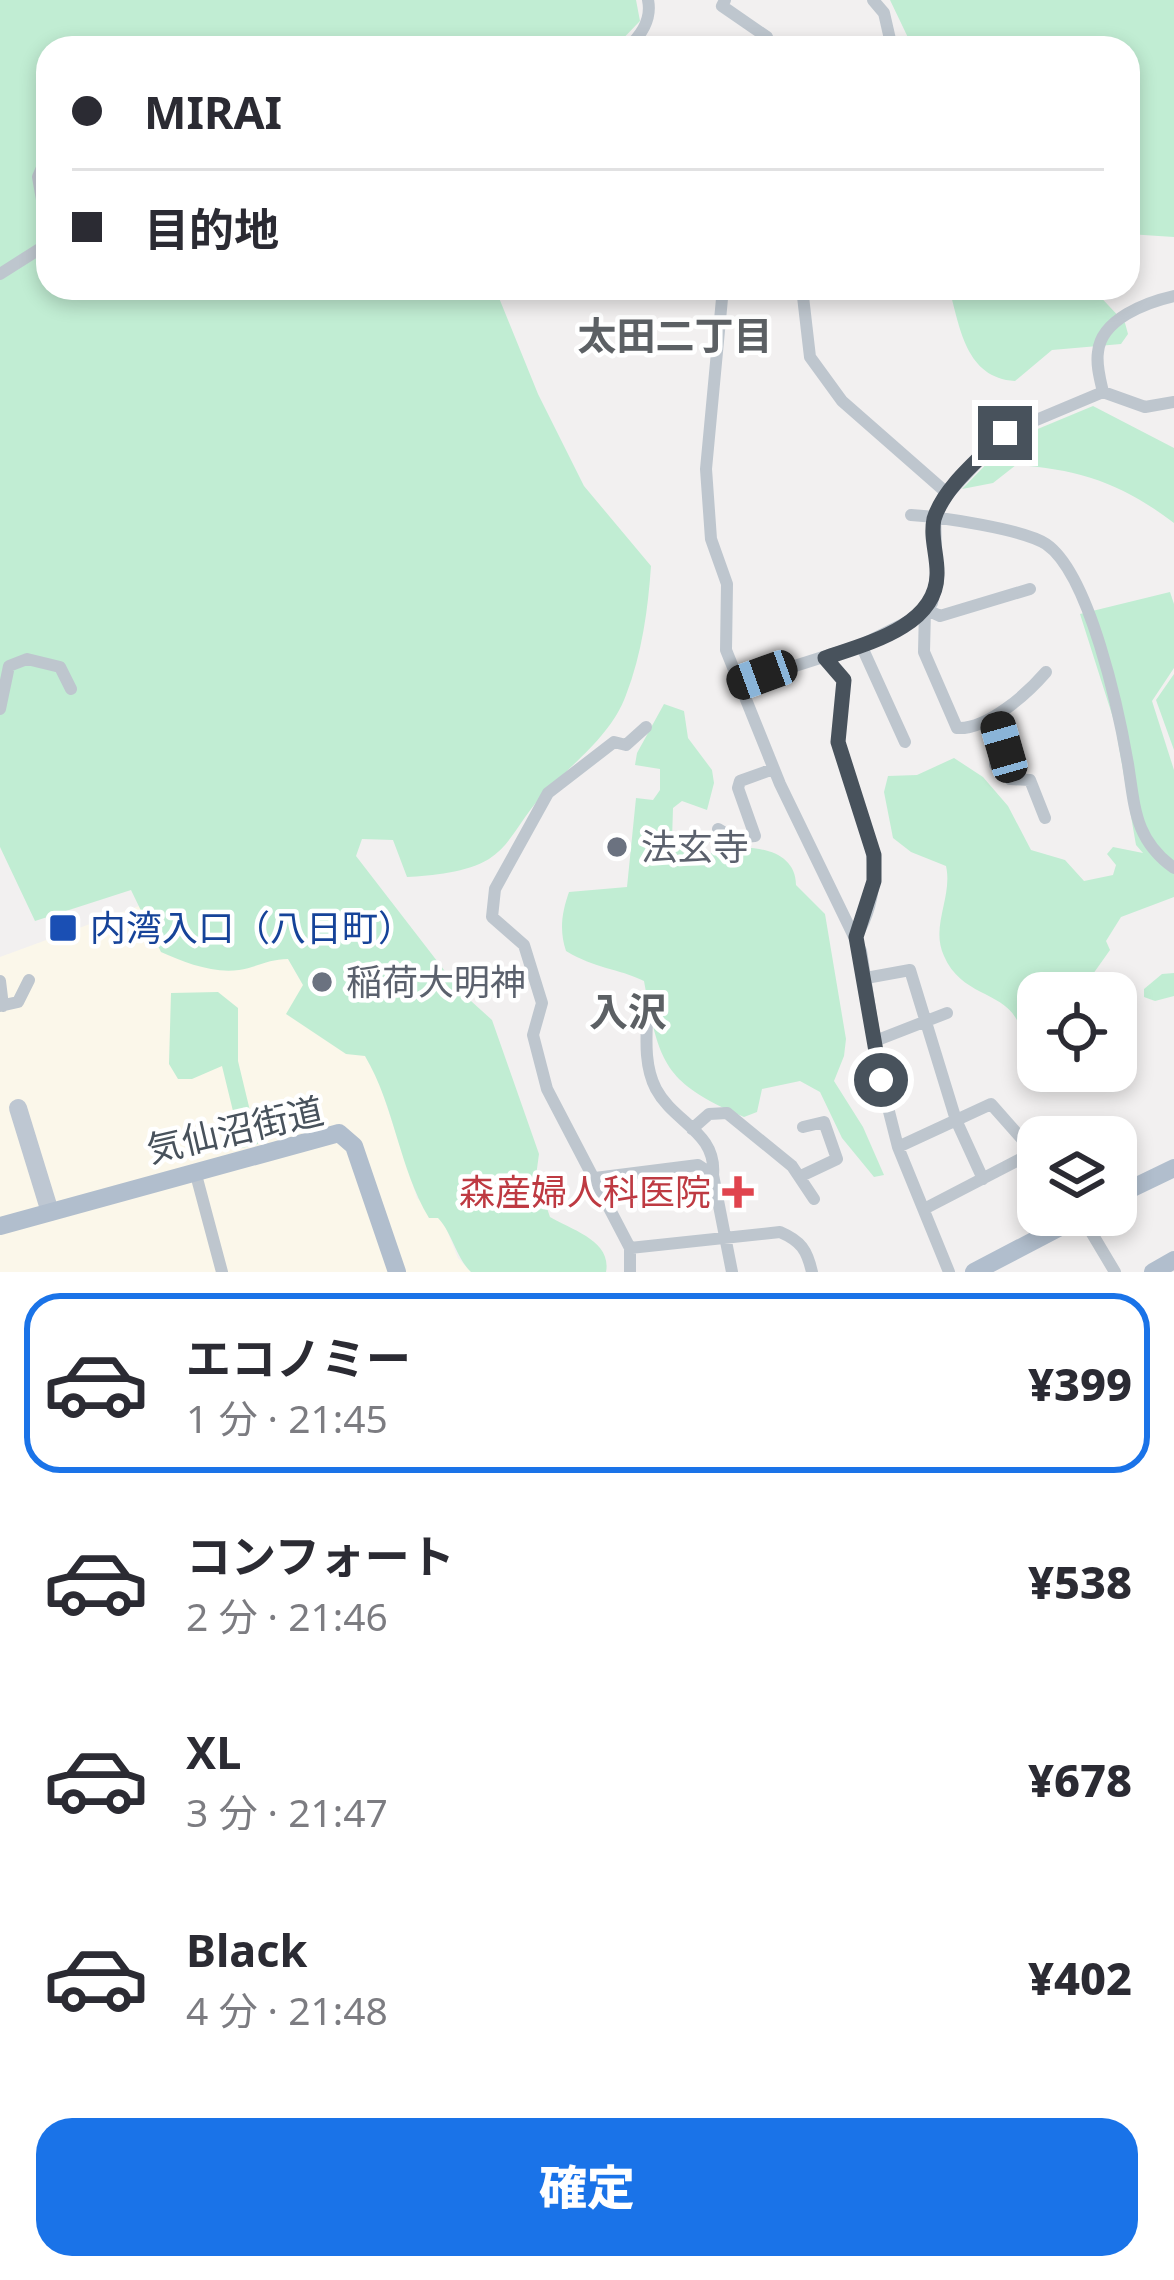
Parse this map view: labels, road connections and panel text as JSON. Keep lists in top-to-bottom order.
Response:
{
  "streets": {
    "main road": ["気仙沼街道"]
  },
  "districts": ["太田二丁目", "入沢"],
  "places": {
    "other": ["法玄寺", "稲荷大明神"],
    "transit": ["内湾入口（八日町）"],
    "health": ["森産婦人科医院"]
  },
  "page": {
    "banner": ["MIRAI", "目的地"],
    "list": [
      {
        "name": "エコノミー",
        "note": "1 分 · 21:45",
        "value": "¥399"
      },
      {
        "name": "コンフォート",
        "note": "2 分 · 21:46",
        "value": "¥538"
      },
      {
        "name": "XL",
        "note": "3 分 · 21:47",
        "value": "¥678"
      },
      {
        "name": "Black",
        "note": "4 分 · 21:48",
        "value": "¥402"
      }
    ],
    "buttons": "確定"
  }
}
